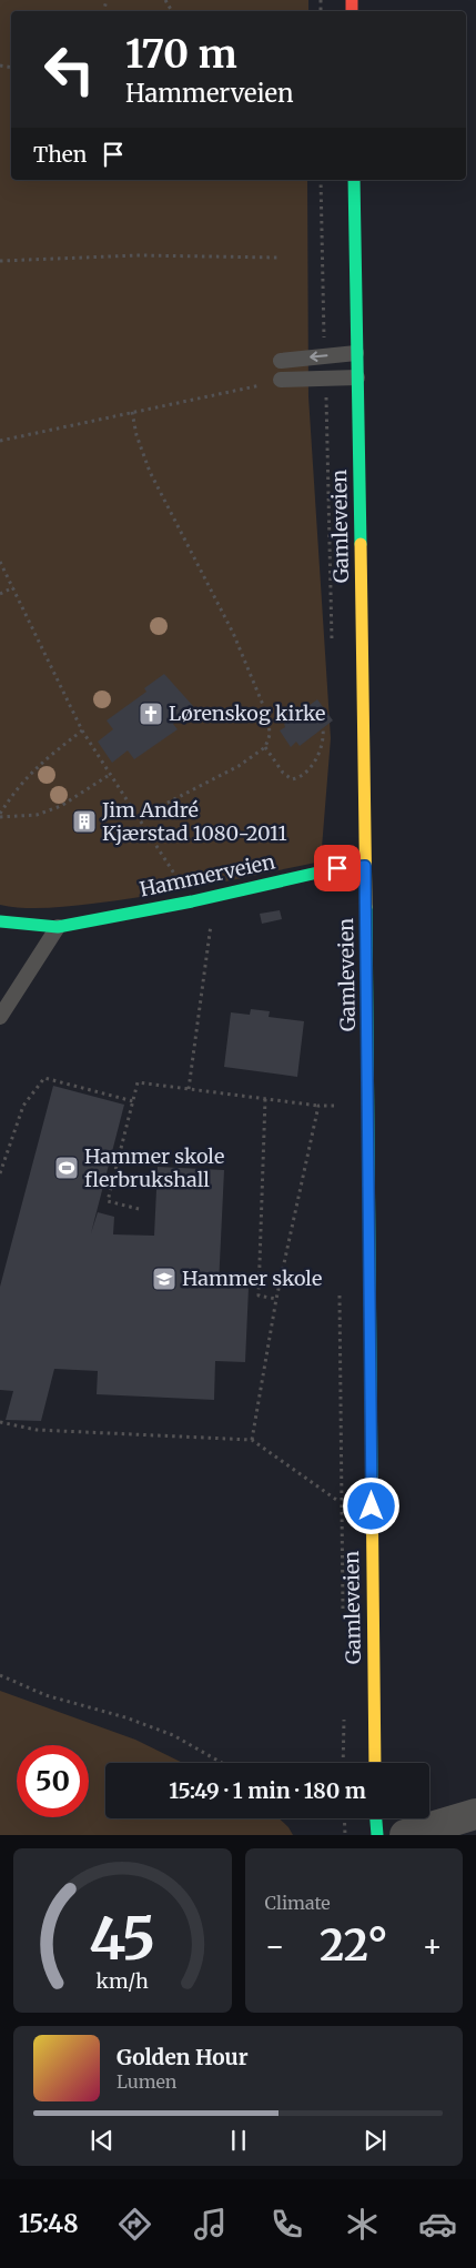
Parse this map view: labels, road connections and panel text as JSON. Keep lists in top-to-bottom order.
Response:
{
  "streets": {
    "main road": ["Gamleveien", "Hammerveien"]
  },
  "crossings": [
    ["Gamleveien", "Hammerveien"]
  ],
  "places": {
    "church": ["Lørenskog kirke"],
    "building": ["Jim André Kjærstad 1080-2011"],
    "sports": ["Hammer skole flerbrukshall"],
    "school or university": ["Hammer skole"]
  },
  "page": {
    "turn": ["170 m", "Hammerveien"],
    "then": "Then",
    "limit": "50",
    "trip": "15:49 · 1 min · 180 m",
    "tile": "Climate",
    "heat": ["−", "22°", "+"],
    "song": ["Golden Hour", "Lumen"],
    "tabs": "15:48",
    "gauge": ["45", "km/h"]
  }
}
